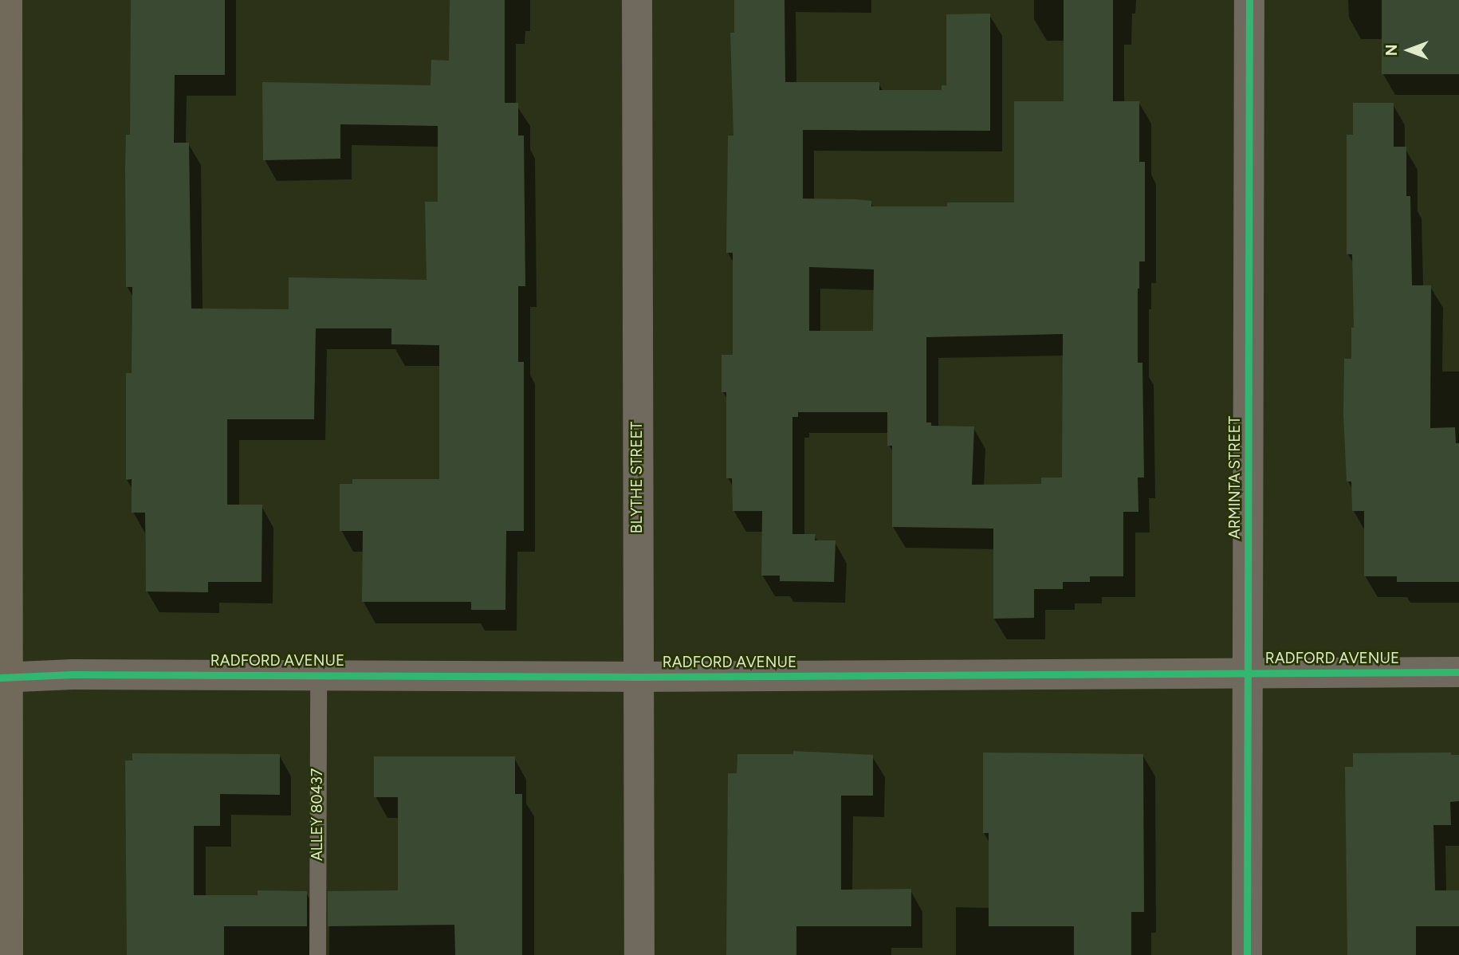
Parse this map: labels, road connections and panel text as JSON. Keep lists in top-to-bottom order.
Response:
{
  "streets": {
    "street": ["BLYTHE STREET", "ARMINTA STREET", "RADFORD AVENUE"],
    "lane": ["ALLEY 80437"]
  },
  "crossings": [
    ["BLYTHE STREET", "RADFORD AVENUE"],
    ["ARMINTA STREET", "RADFORD AVENUE"],
    ["RADFORD AVENUE", "ALLEY 80437"]
  ],
  "north": "left"
}
